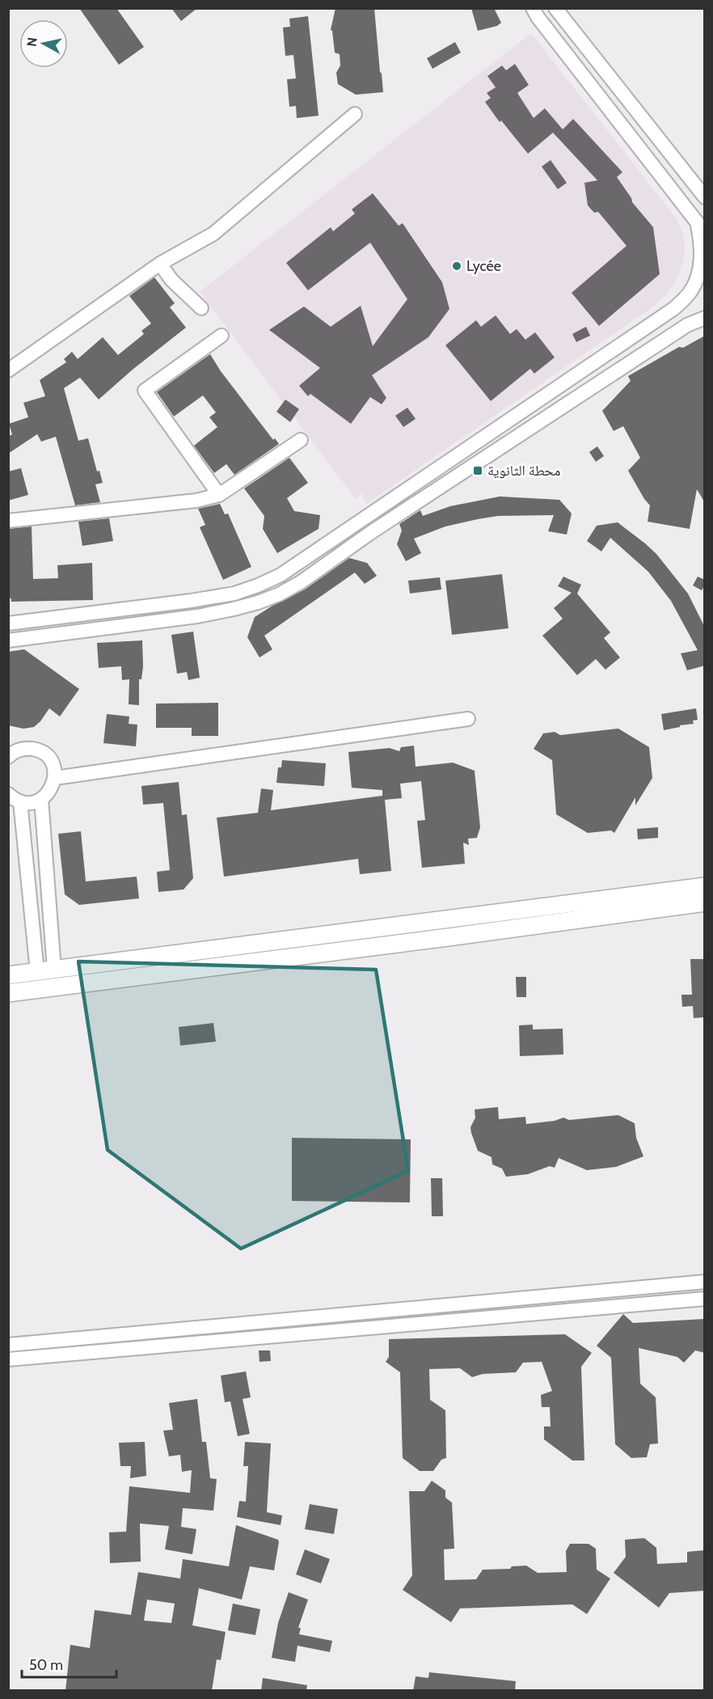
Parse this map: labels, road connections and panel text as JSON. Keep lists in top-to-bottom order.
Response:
{
  "places": {
    "other": ["Lycée"],
    "transit": ["محطة الثانوية"]
  },
  "scale_bar": "50 m",
  "north": "left"
}
